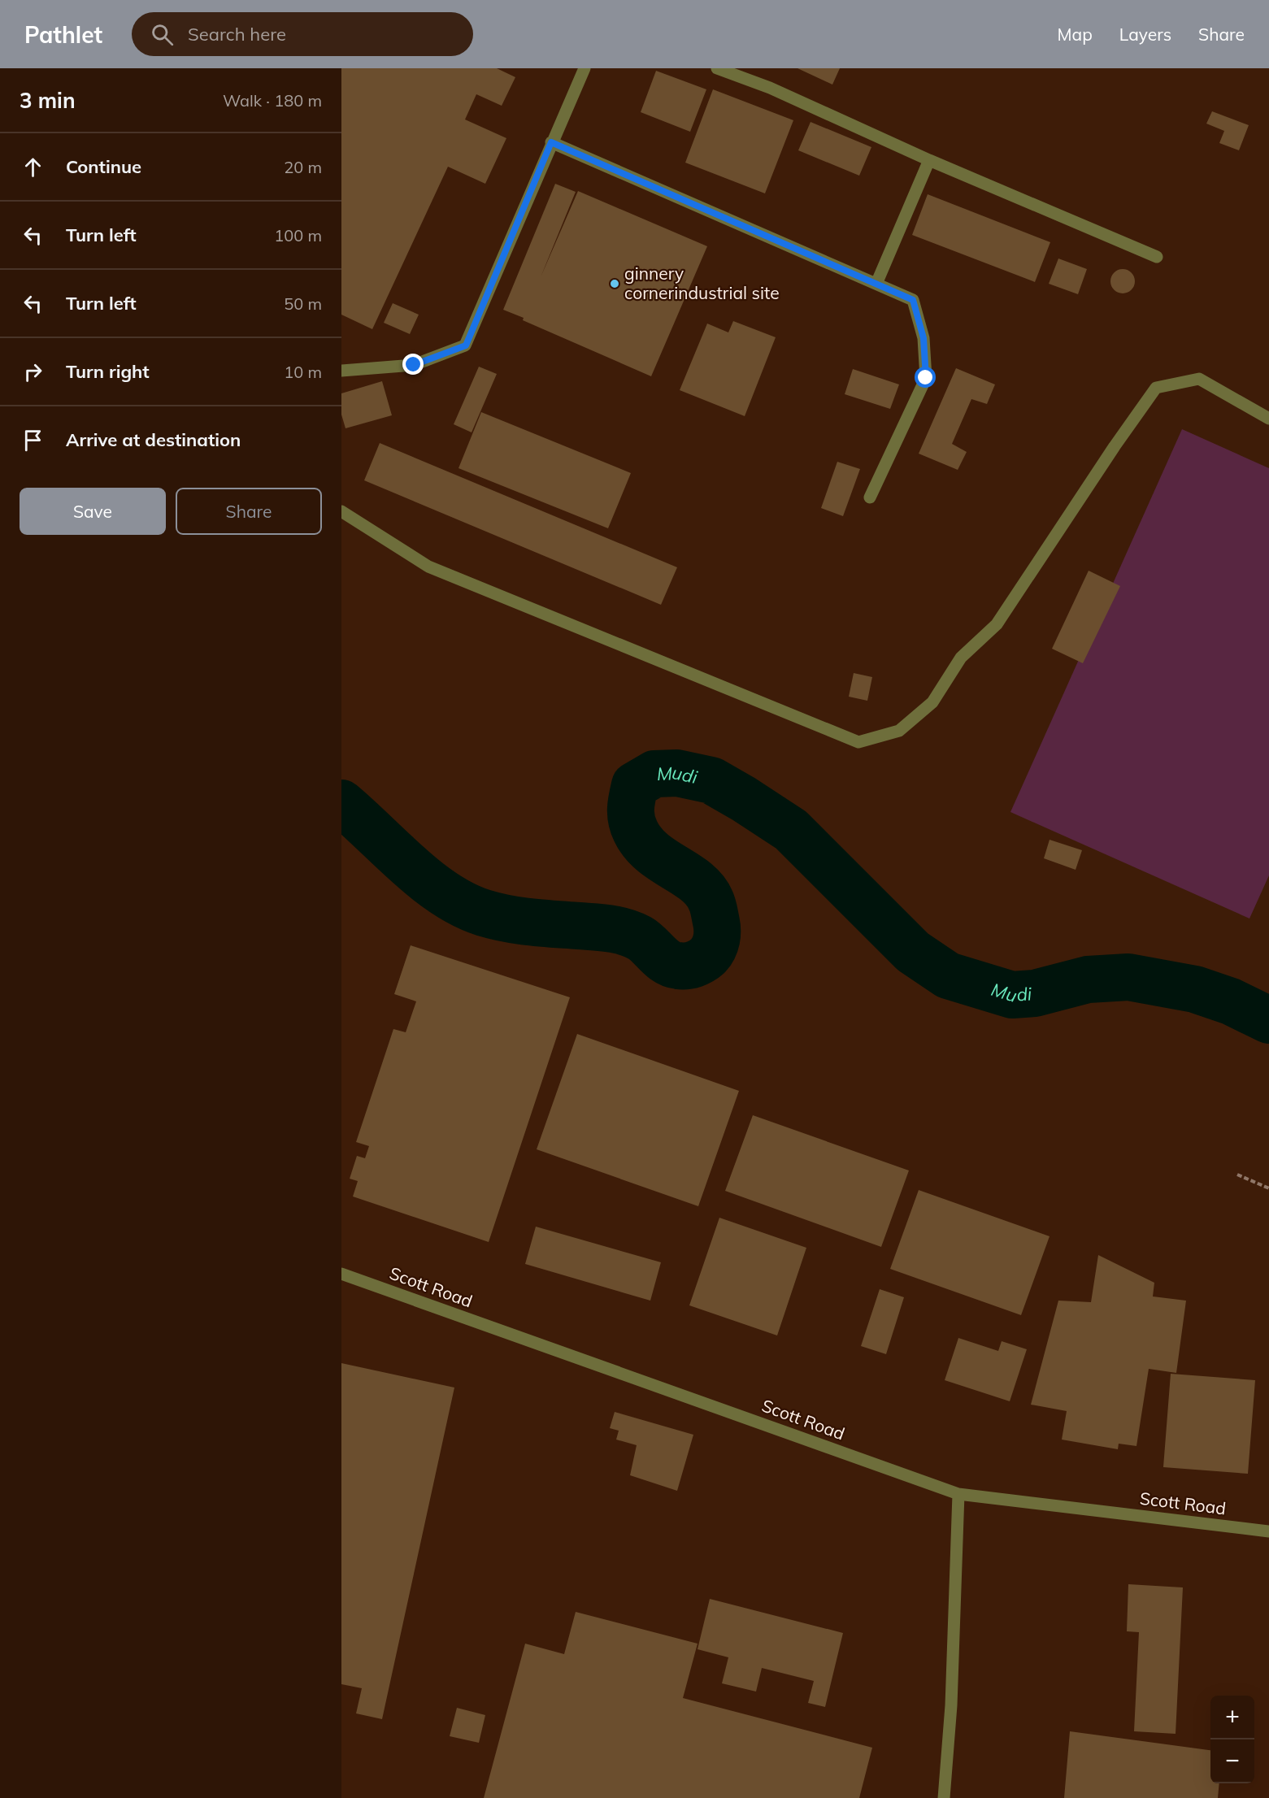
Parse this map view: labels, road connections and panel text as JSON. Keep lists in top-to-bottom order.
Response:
{
  "streets": {
    "lane": ["Scott Road"]
  },
  "water": ["Mudi"],
  "places": ["ginnery cornerindustrial site"],
  "page": {
    "header": "Pathlet",
    "search": "Search here",
    "nav": ["Map", "Layers", "Share"],
    "heading": ["3 min", "Walk · 180 m"],
    "list": [
      ["Continue", "20 m"],
      ["Turn left", "100 m"],
      ["Turn left", "50 m"],
      ["Turn right", "10 m"],
      "Arrive at destination"
    ],
    "buttons": ["Save", "Share"],
    "map_buttons": ["+", "−"]
  }
}
